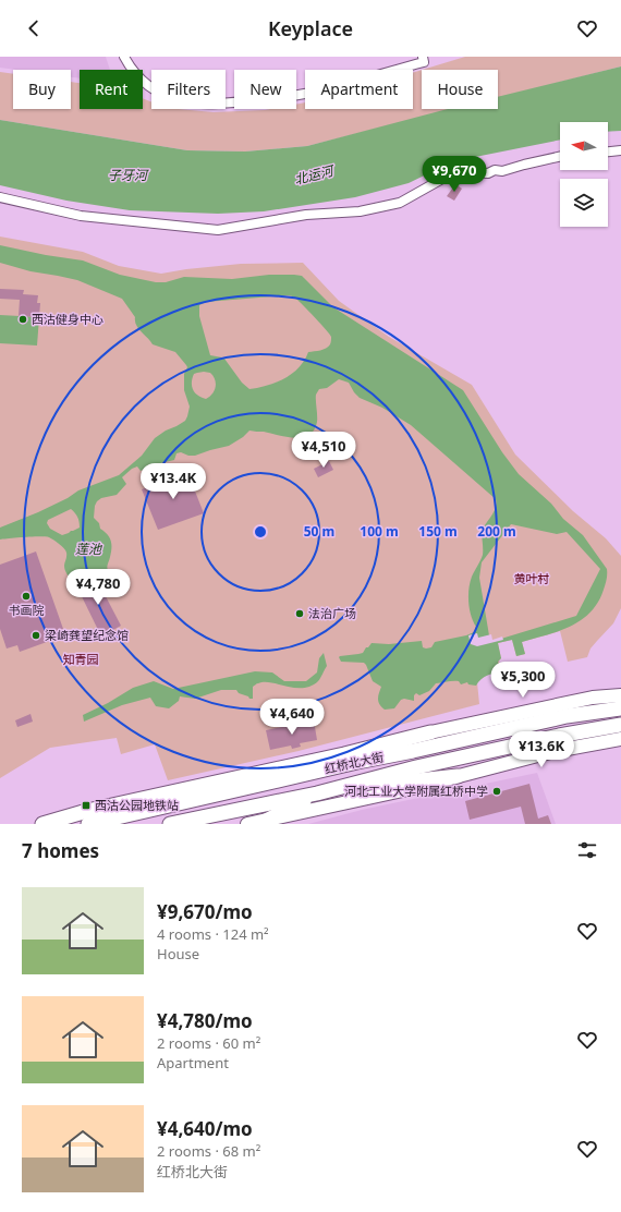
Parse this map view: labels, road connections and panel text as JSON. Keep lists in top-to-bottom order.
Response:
{
  "streets": {
    "main road": ["红桥北大街"]
  },
  "water": ["子牙河", "北运河", "莲池"],
  "parks": ["黄叶村", "知青园"],
  "places": {
    "other": [
      "西沽健身中心",
      "书画院",
      "法治广场",
      "梁崎龚望纪念馆",
      "河北工业大学附属红桥中学"
    ],
    "transit": ["西沽公园地铁站"]
  },
  "north": "left",
  "page": {
    "header": "Keyplace",
    "chip": [
      "Buy",
      "Rent",
      "Filters",
      "New",
      "Apartment",
      "House"
    ],
    "price": [
      "¥9,670",
      "¥4,510",
      "¥13.4K",
      "¥4,780",
      "¥5,300",
      "¥4,640",
      "¥13.6K"
    ],
    "heading": "7 homes",
    "list": [
      {
        "name": "¥9,670/mo",
        "note": "4 rooms · 124 m² · House"
      },
      {
        "name": "¥4,780/mo",
        "note": "2 rooms · 60 m² · Apartment"
      },
      {
        "name": "¥4,640/mo",
        "note": "2 rooms · 68 m² · 红桥北大街"
      }
    ]
  },
  "rings": [
    "50 m",
    "100 m",
    "150 m",
    "200 m"
  ]
}
